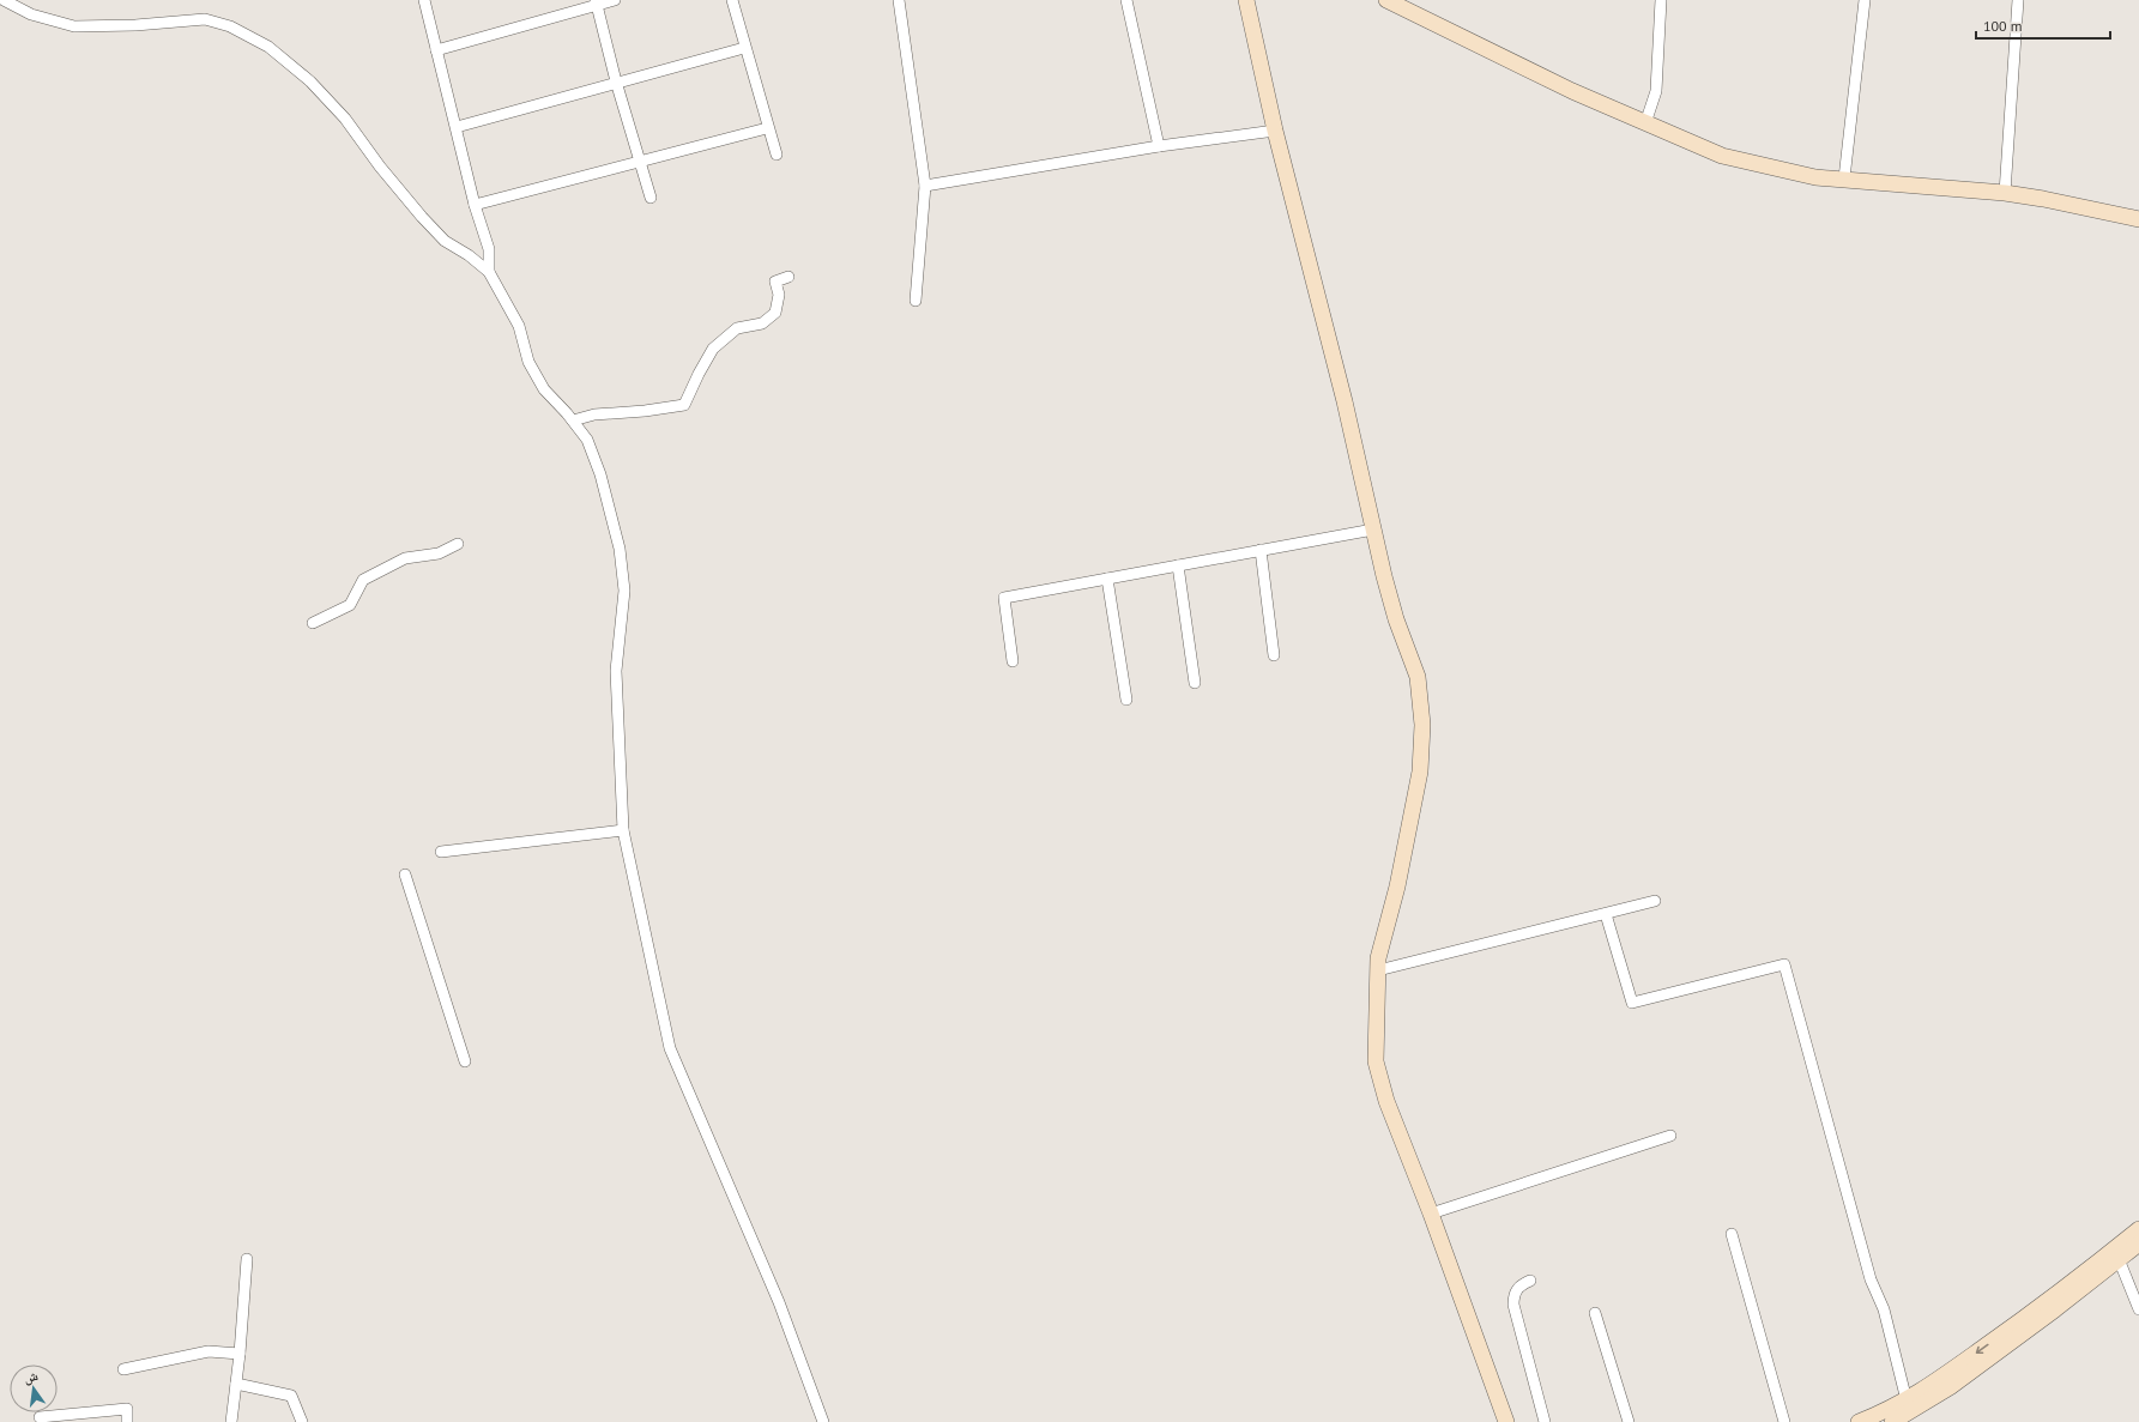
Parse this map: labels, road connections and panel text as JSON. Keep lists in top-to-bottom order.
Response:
{
  "scale_bar": "100 m",
  "north": "top"
}
